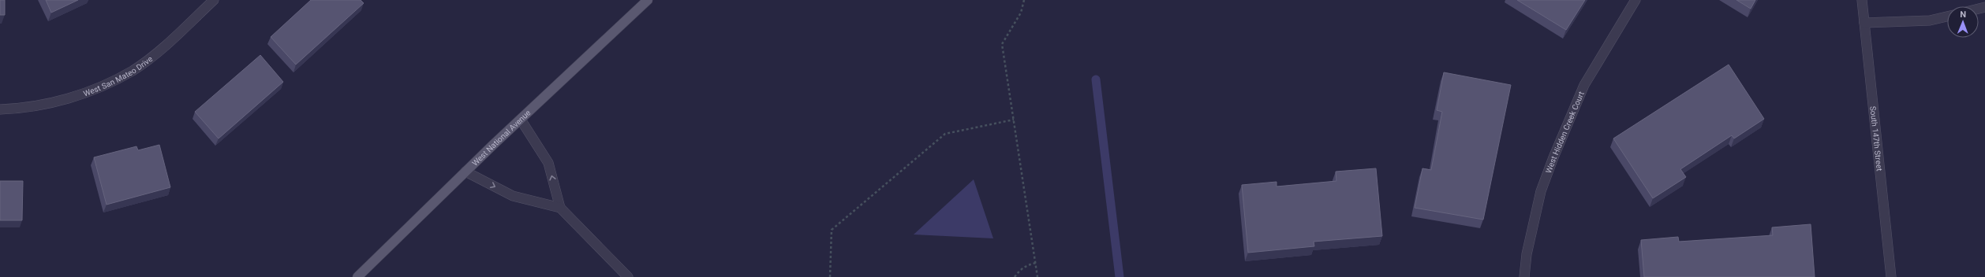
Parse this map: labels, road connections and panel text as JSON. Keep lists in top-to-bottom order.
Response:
{
  "streets": {
    "main road": ["West National Avenue"],
    "street": ["West San Mateo Drive", "West Hidden Creek Court", "South 147th Street"]
  },
  "north": "top"
}
